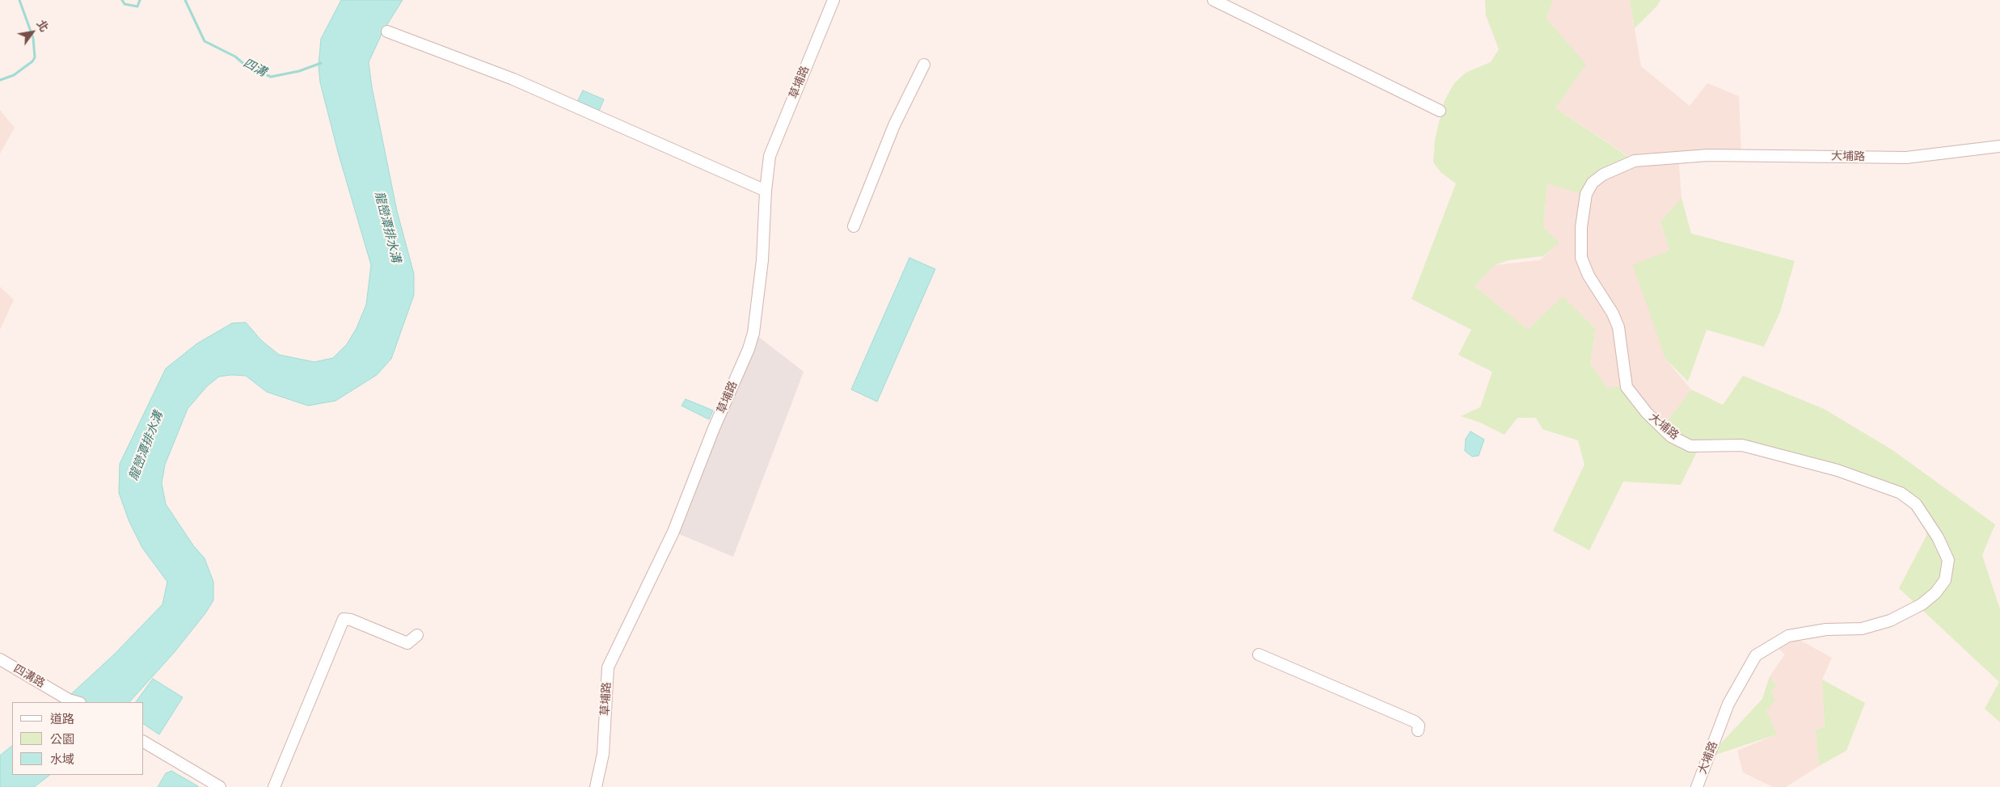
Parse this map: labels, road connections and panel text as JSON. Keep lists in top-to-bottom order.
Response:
{
  "streets": {
    "street": ["草埔路", "大埔路", "四溝路"]
  },
  "water": ["四溝", "龍巒潭排水溝"],
  "legend": ["道路", "公園", "水域"],
  "north": "top right"
}
